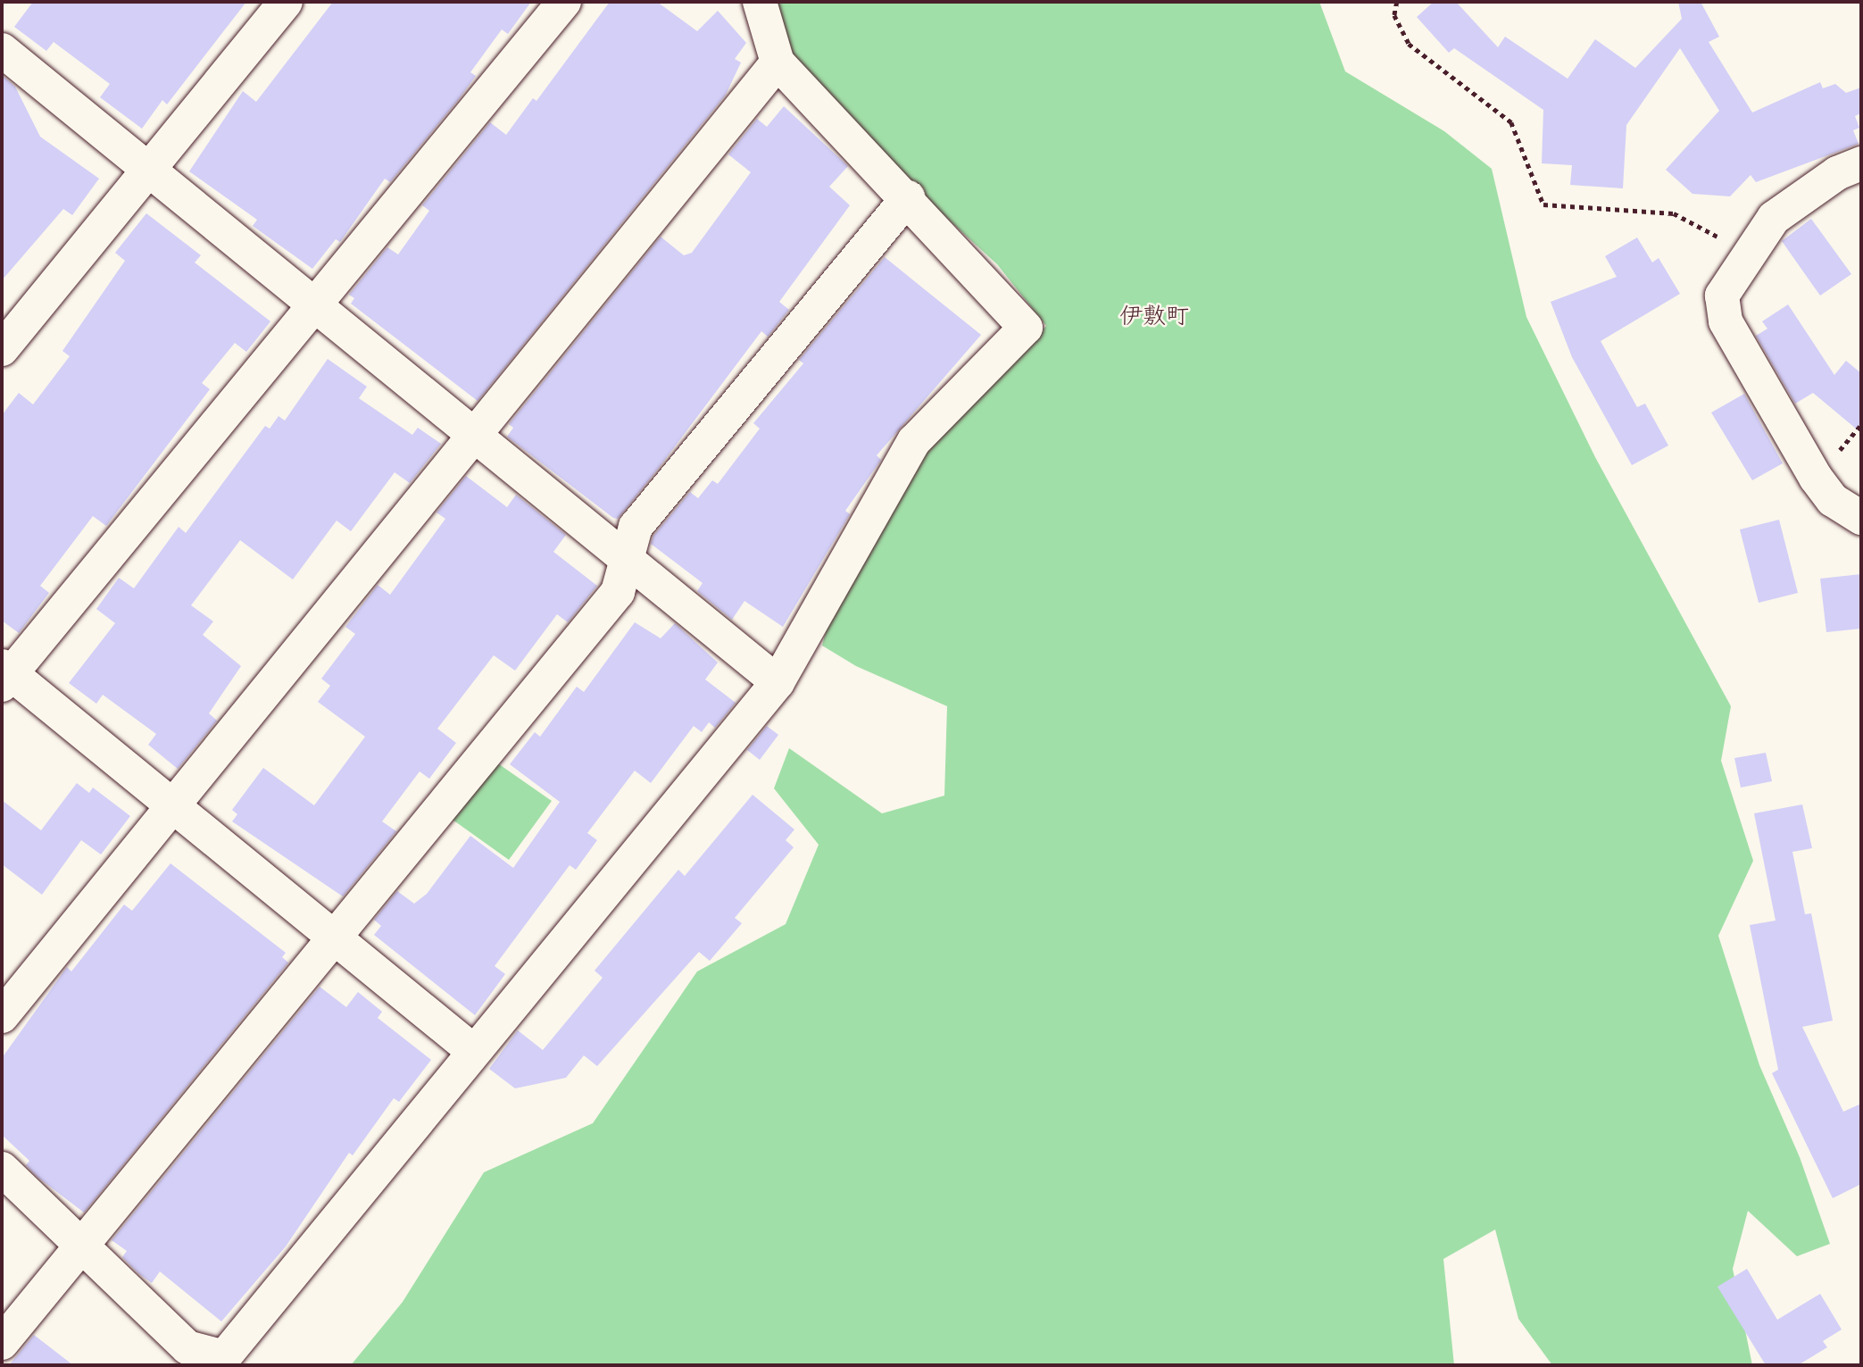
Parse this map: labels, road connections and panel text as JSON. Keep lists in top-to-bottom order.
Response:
{
  "districts": ["伊敷町"]
}
